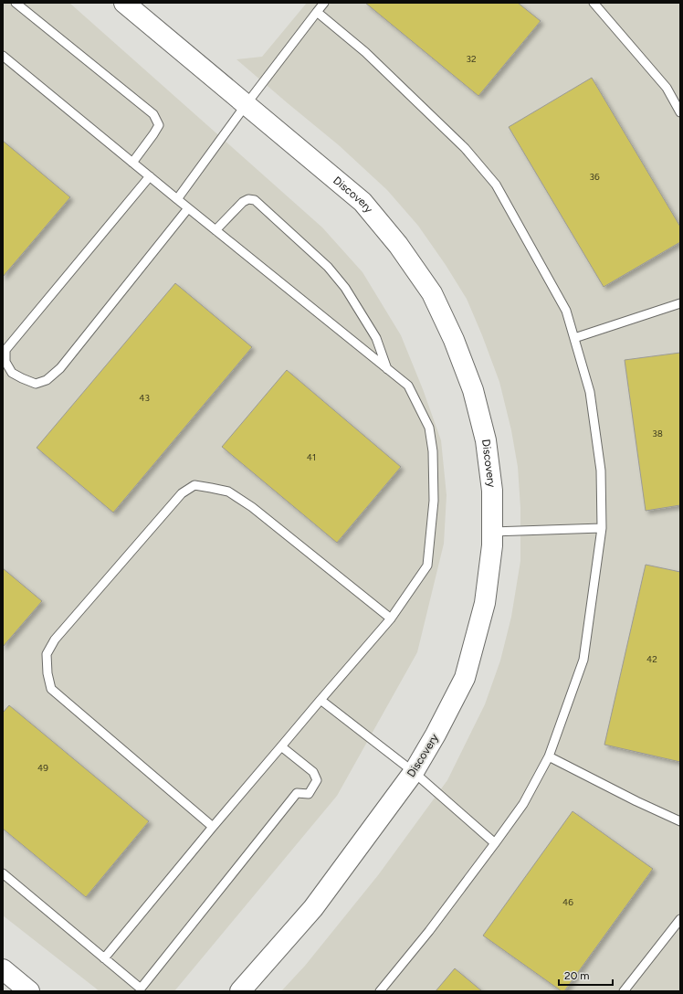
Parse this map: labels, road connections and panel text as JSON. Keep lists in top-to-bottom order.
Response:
{
  "streets": {
    "street": ["Discovery"]
  },
  "house_numbers": [
    "32",
    "36",
    "43",
    "38",
    "41",
    "42",
    "49",
    "46"
  ],
  "scale_bar": "20 m"
}
